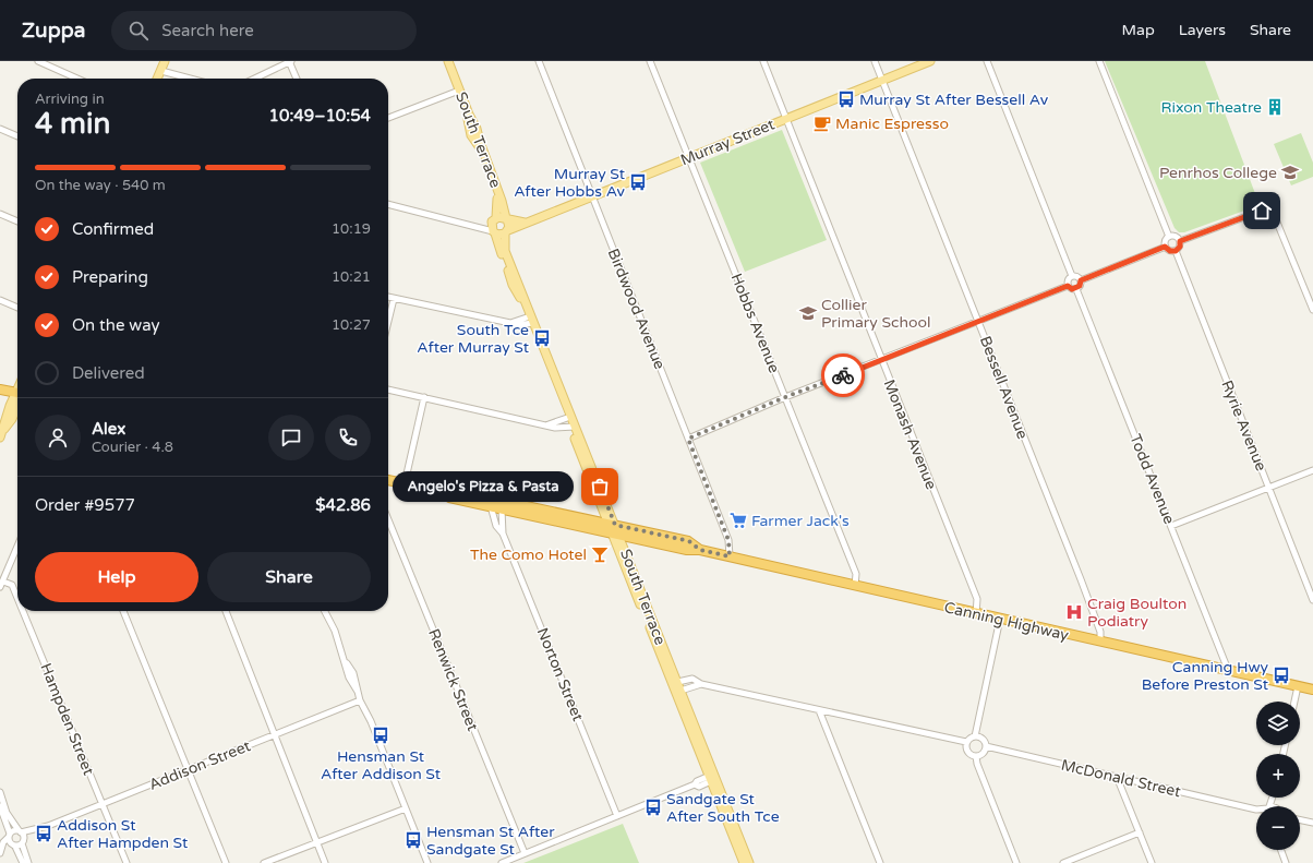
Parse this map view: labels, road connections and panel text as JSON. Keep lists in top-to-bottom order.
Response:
{
  "streets": {
    "highway": ["Canning Highway"],
    "main road": ["South Terrace", "Murray Street"],
    "street": [
      "Birdwood Avenue",
      "Hobbs Avenue",
      "Bessell Avenue",
      "Ryrie Avenue",
      "Monash Avenue",
      "Todd Avenue",
      "Norton Street",
      "Renwick Street",
      "Hampden Street",
      "Addison Street",
      "McDonald Street"
    ]
  },
  "crossings": [
    ["South Terrace", "Murray Street"],
    ["South Terrace", "Canning Highway"],
    ["Murray Street", "Birdwood Avenue"],
    ["Murray Street", "Hobbs Avenue"],
    ["Murray Street", "Bessell Avenue"],
    ["Murray Street", "Monash Avenue"],
    ["Birdwood Avenue", "Canning Highway"],
    ["Hobbs Avenue", "Canning Highway"],
    ["Bessell Avenue", "Canning Highway"],
    ["Monash Avenue", "Canning Highway"],
    ["Todd Avenue", "Canning Highway"],
    ["Canning Highway", "Norton Street"],
    ["Hampden Street", "Addison Street"]
  ],
  "places": {
    "bus stop": [
      "Murray St After Bessell Av",
      "Murray St After Hobbs Av",
      "South Tce After Murray St",
      "Canning Hwy Before Preston St",
      "Hensman St After Addison St",
      "Sandgate St After South Tce",
      "Addison St After Hampden St",
      "Hensman St After Sandgate St"
    ],
    "building": ["Rixon Theatre"],
    "cafe": ["Manic Espresso"],
    "school or university": ["Penrhos College", "Collier Primary School"],
    "other": ["Angelo's Pizza & Pasta"],
    "supermarket": ["Farmer Jack's"],
    "bar": ["The Como Hotel"],
    "hospital": ["Craig Boulton Podiatry"]
  },
  "page": {
    "header": "Zuppa",
    "search": "Search here",
    "nav": ["Map", "Layers", "Share"],
    "heading": ["4 min", "Arriving in", "10:49–10:54"],
    "panel": [
      "Alex",
      "Courier · 4.8",
      "Order #9577",
      "$42.86"
    ],
    "bar": "On the way · 540 m",
    "list": [
      ["Confirmed", "10:19"],
      ["Preparing", "10:21"],
      ["On the way", "10:27"],
      "Delivered"
    ],
    "bubble": "Angelo's Pizza & Pasta",
    "buttons": ["Help", "Share"],
    "map_buttons": ["+", "−"]
  }
}
